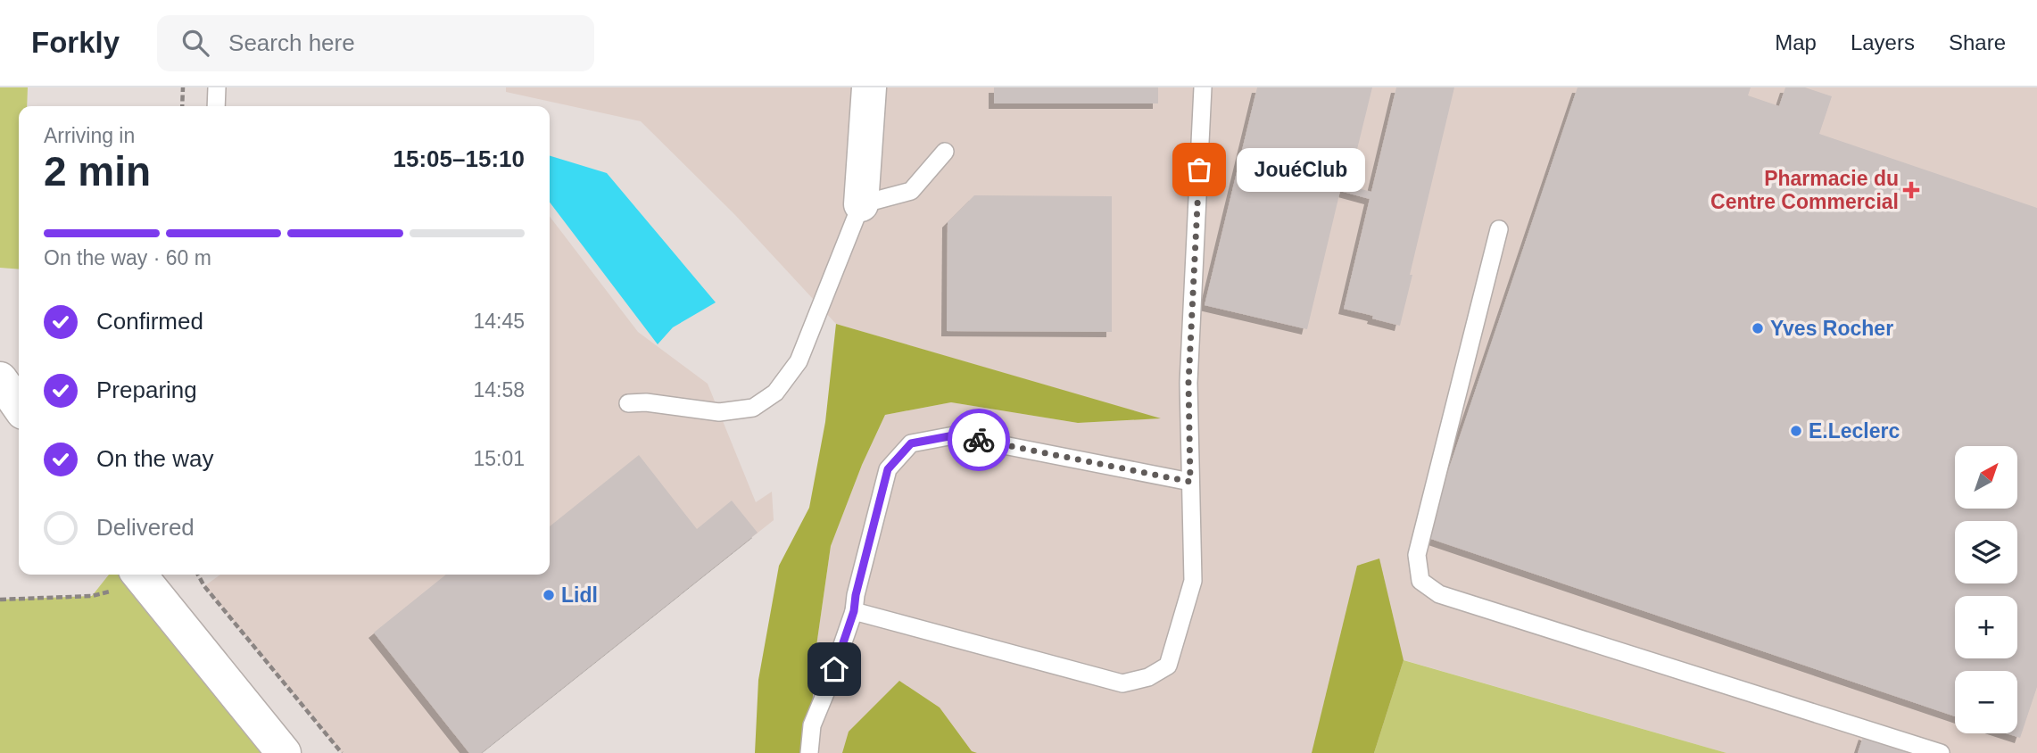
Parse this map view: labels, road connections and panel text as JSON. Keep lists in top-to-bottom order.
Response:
{
  "places": {
    "other": [
      "JouéClub",
      "Yves Rocher",
      "E.Leclerc",
      "Lidl"
    ],
    "health": ["Pharmacie du Centre Commercial"]
  },
  "north": "top right",
  "page": {
    "header": "Forkly",
    "search": "Search here",
    "nav": ["Map", "Layers", "Share"],
    "heading": ["2 min", "Arriving in", "15:05–15:10"],
    "bubble": "JouéClub",
    "bar": "On the way · 60 m",
    "list": [
      ["Confirmed", "14:45"],
      ["Preparing", "14:58"],
      ["On the way", "15:01"],
      "Delivered"
    ],
    "map_buttons": ["+", "−"]
  }
}
